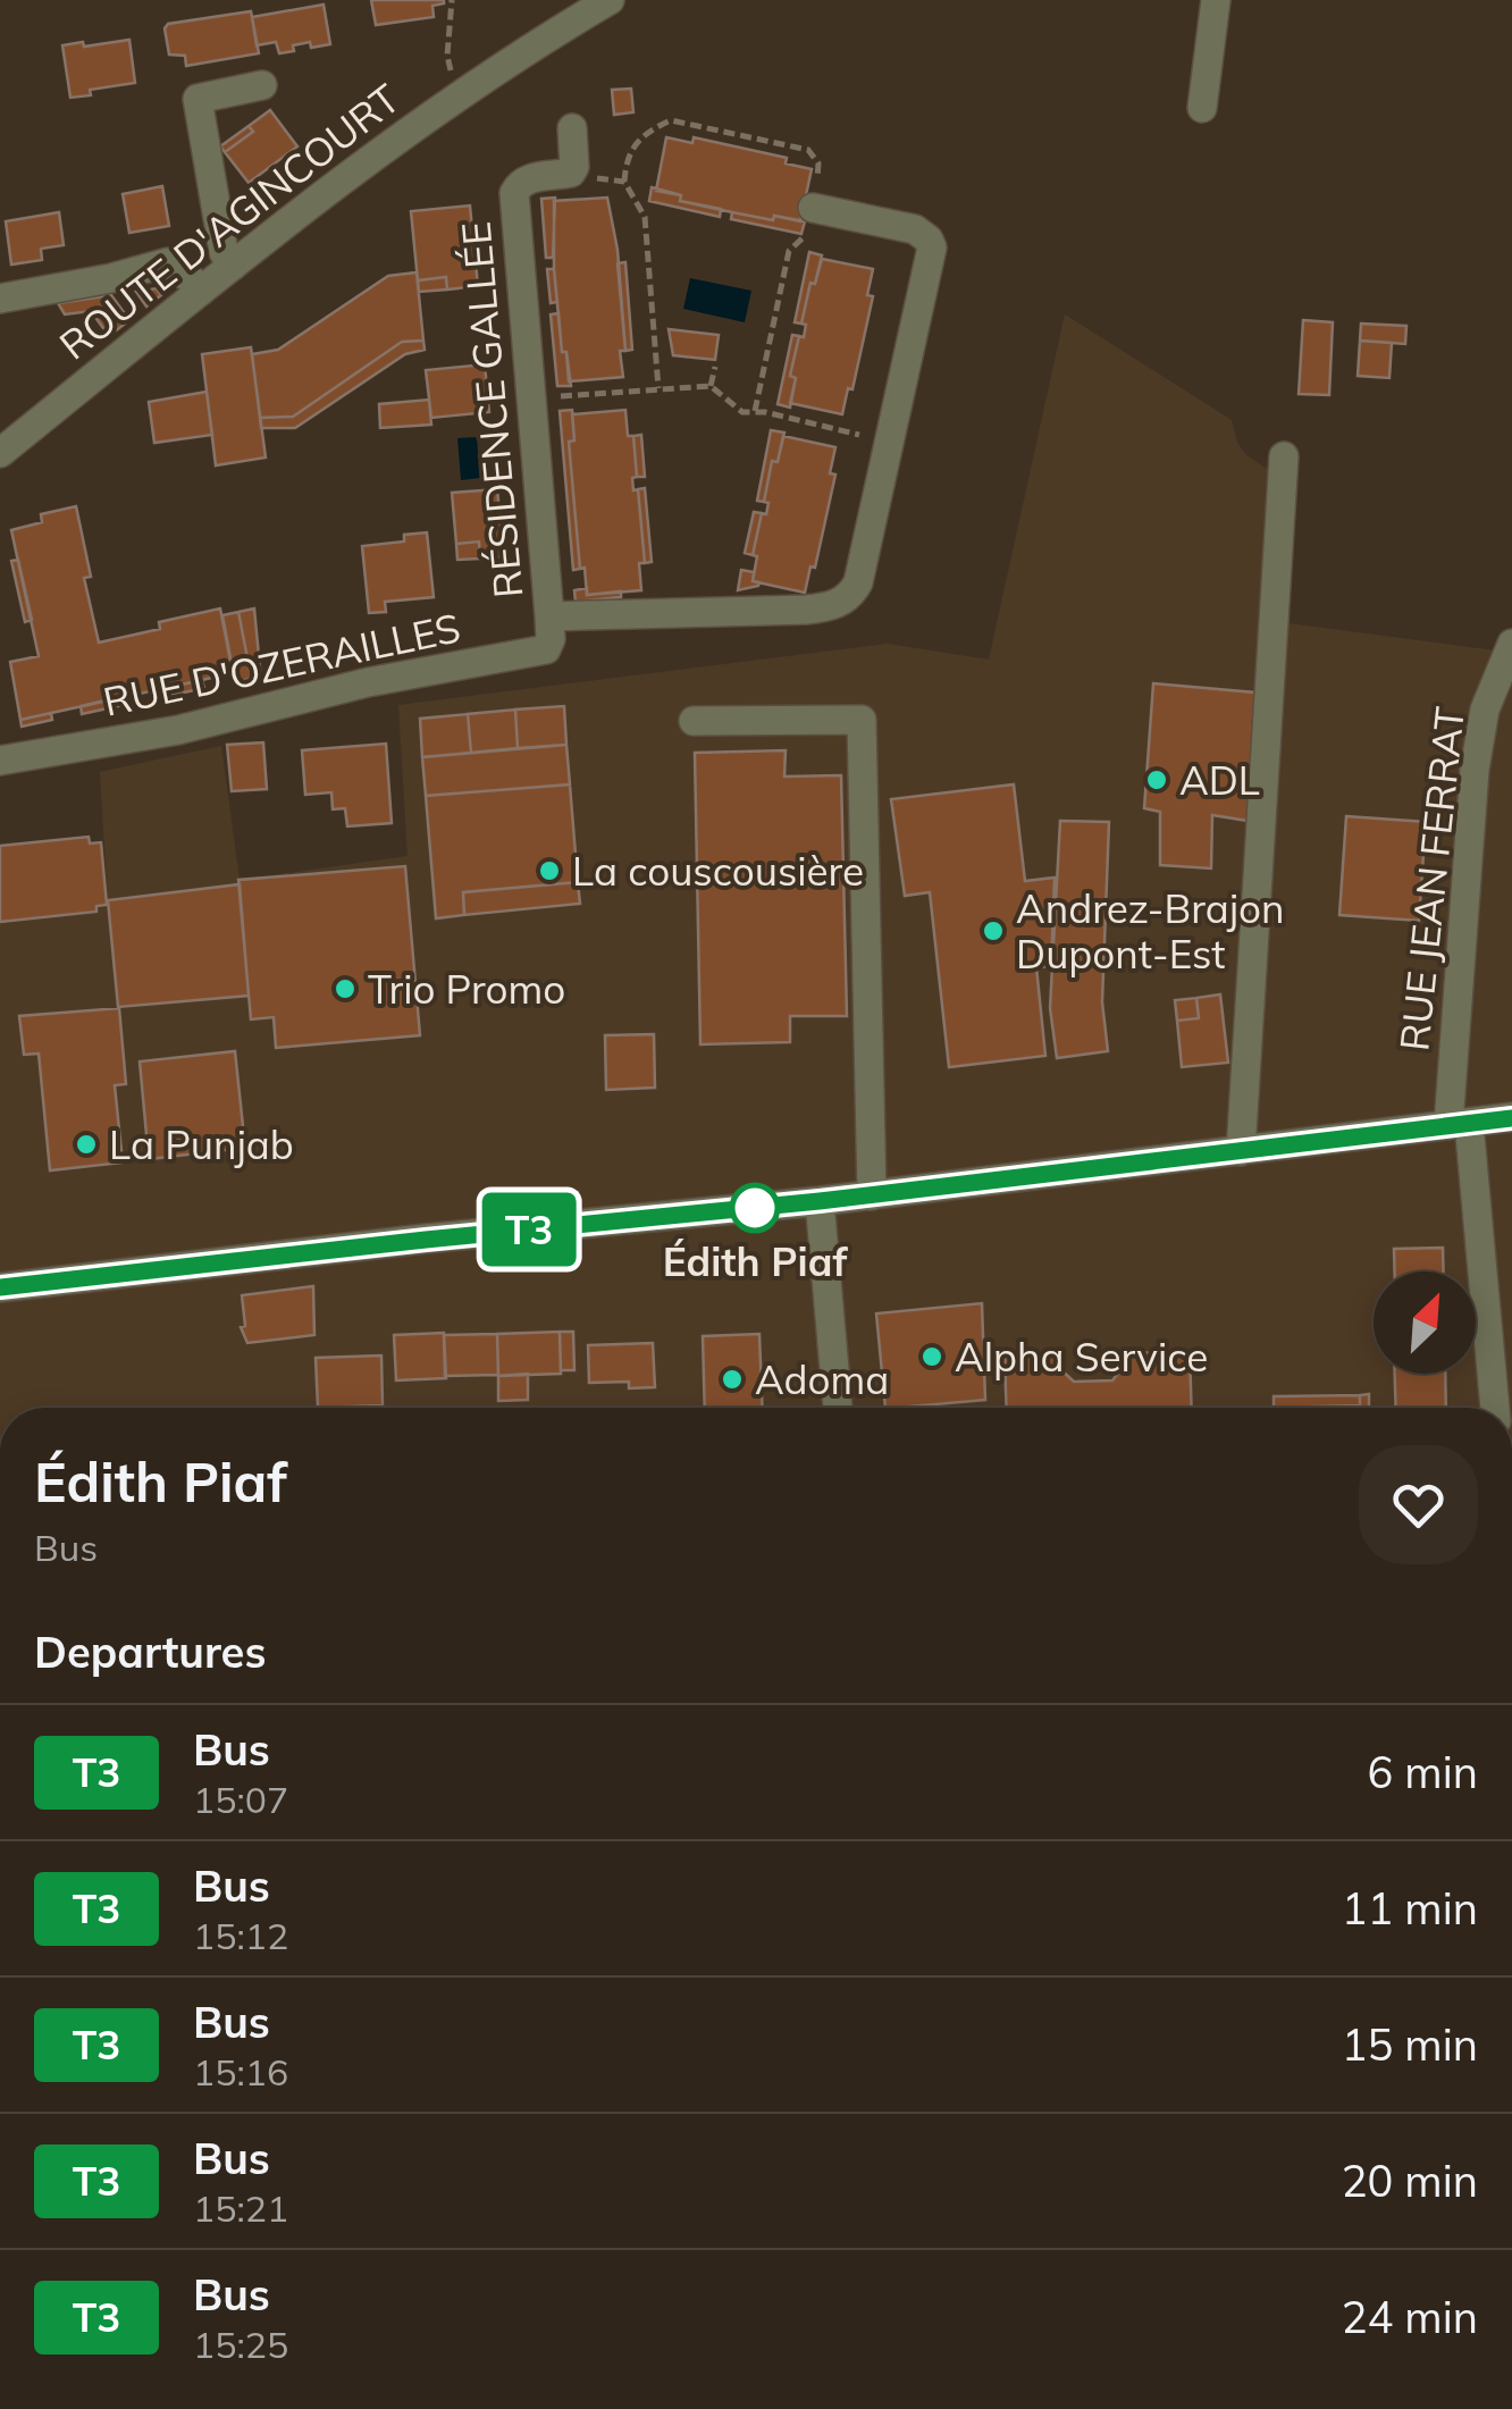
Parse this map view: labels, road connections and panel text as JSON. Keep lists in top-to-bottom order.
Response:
{
  "streets": {
    "street": [
      "ROUTE D'AGINCOURT",
      "RÉSIDENCE GALLÉE",
      "RUE D'OZERAILLES",
      "RUE JEAN FERRAT"
    ]
  },
  "crossings": [
    ["RÉSIDENCE GALLÉE", "RUE D'OZERAILLES"]
  ],
  "places": [
    "ADL",
    "La couscousière",
    "Andrez-Brajon Dupont-Est",
    "Trio Promo",
    "La Punjab",
    "Édith Piaf",
    "Alpha Service",
    "Adoma"
  ],
  "lines": ["bus line T3"],
  "north": "top right",
  "page": {
    "on_map": "T3",
    "heading": [
      ["Édith Piaf", "Bus"],
      "Departures"
    ],
    "list": [
      {
        "mark": "T3",
        "name": "Bus",
        "note": "15:07",
        "value": "6 min"
      },
      {
        "mark": "T3",
        "name": "Bus",
        "note": "15:12",
        "value": "11 min"
      },
      {
        "mark": "T3",
        "name": "Bus",
        "note": "15:16",
        "value": "15 min"
      },
      {
        "mark": "T3",
        "name": "Bus",
        "note": "15:21",
        "value": "20 min"
      },
      {
        "mark": "T3",
        "name": "Bus",
        "note": "15:25",
        "value": "24 min"
      }
    ]
  }
}
